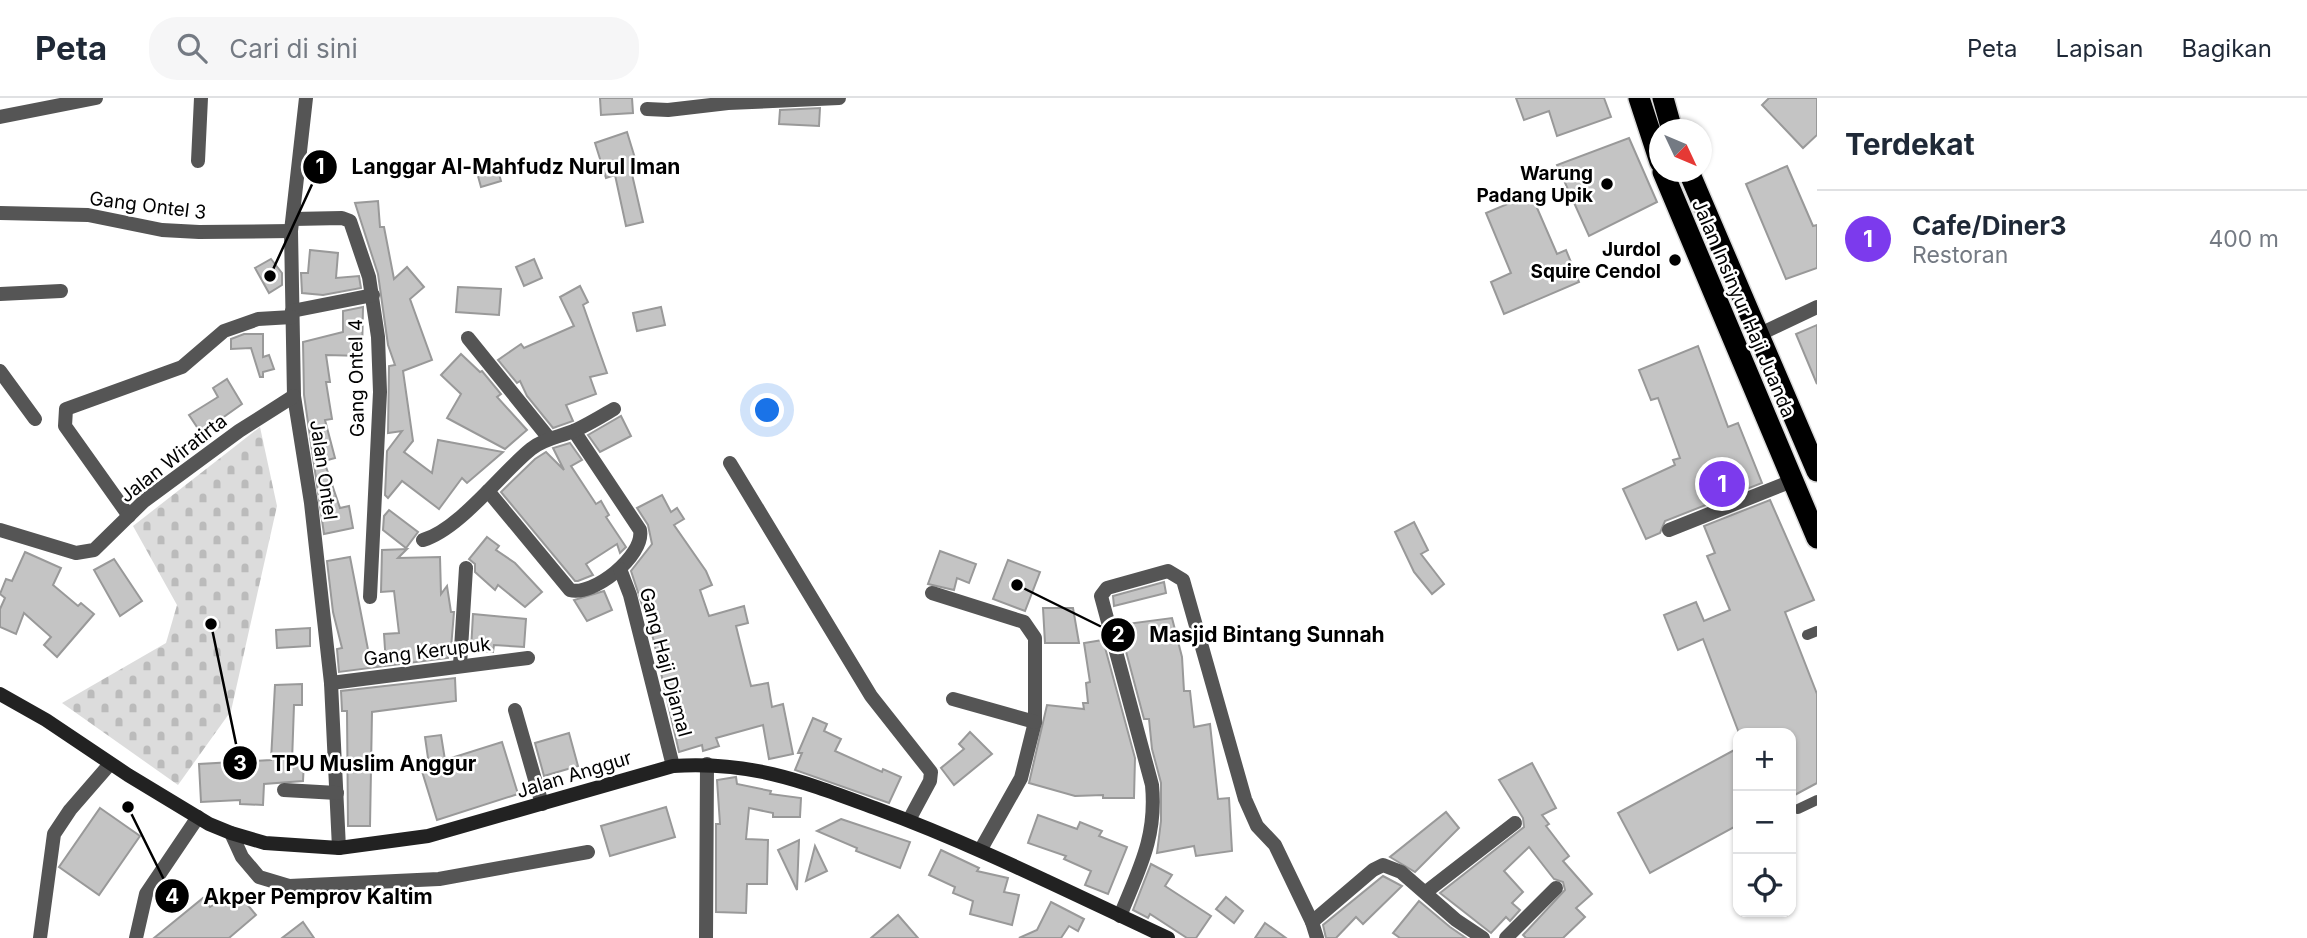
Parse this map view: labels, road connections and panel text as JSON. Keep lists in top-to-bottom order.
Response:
{
  "streets": {
    "highway": ["Jalan Insinyur Haji Juanda"],
    "street": [
      "Gang Ontel 3",
      "Gang Ontel 4",
      "Jalan Wiratirta",
      "Jalan Ontel",
      "Gang Kerupuk",
      "Gang Haji Djamal",
      "Jalan Anggur"
    ]
  },
  "crossings": [
    ["Gang Ontel 3", "Gang Ontel 4"],
    ["Gang Ontel 3", "Jalan Ontel"],
    ["Gang Ontel 4", "Jalan Ontel"],
    ["Jalan Wiratirta", "Jalan Ontel"],
    ["Jalan Ontel", "Gang Kerupuk"],
    ["Jalan Ontel", "Jalan Anggur"],
    ["Gang Haji Djamal", "Jalan Anggur"]
  ],
  "places": [
    "Warung Padang Upik",
    "Jurdol Squire Cendol",
    "Langgar Al-Mahfudz Nurul Iman",
    "Masjid Bintang Sunnah",
    "TPU Muslim Anggur",
    "Akper Pemprov Kaltim"
  ],
  "north": "bottom right",
  "page": {
    "header": "Peta",
    "search": "Cari di sini",
    "nav": ["Peta", "Lapisan", "Bagikan"],
    "heading": "Terdekat",
    "list": [
      {
        "mark": "1",
        "name": "Cafe/Diner3",
        "note": "Restoran",
        "value": "400 m"
      }
    ],
    "pins": "1",
    "map_buttons": ["+", "−"]
  }
}
